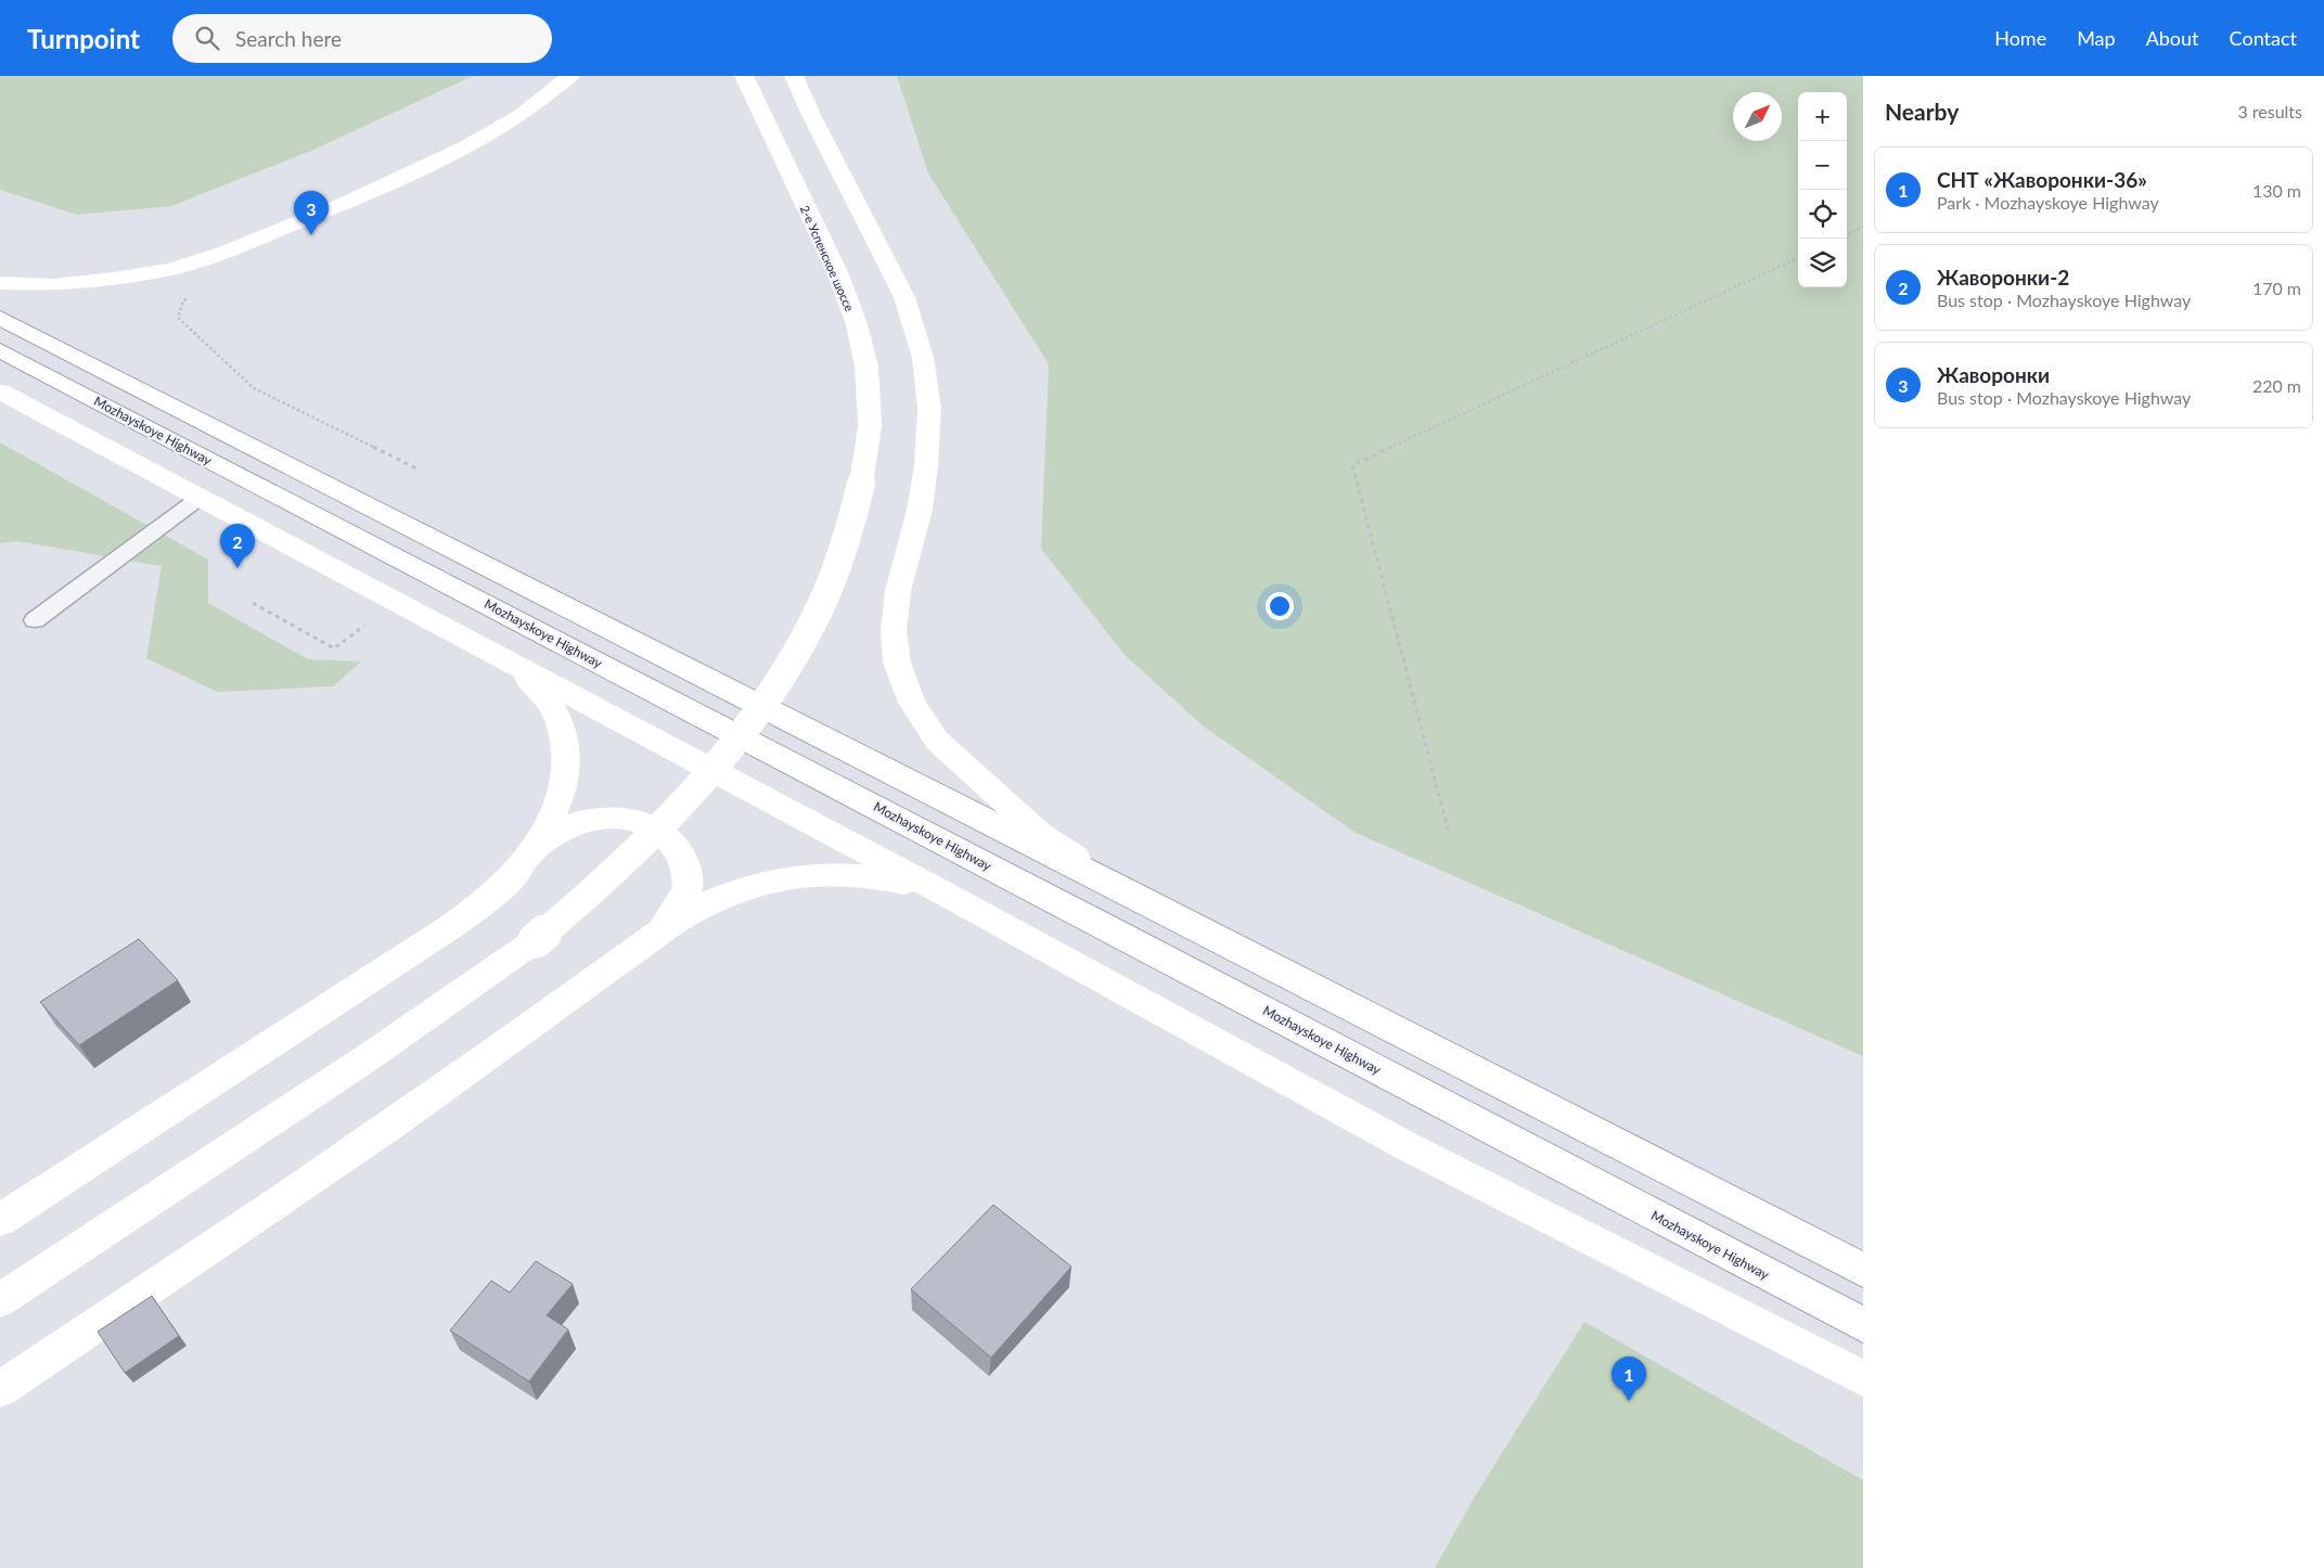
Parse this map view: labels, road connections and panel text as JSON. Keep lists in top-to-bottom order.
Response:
{
  "streets": {
    "main road": ["2-е Успенское шоссе", "Mozhayskoye Highway"]
  },
  "north": "top right",
  "page": {
    "header": "Turnpoint",
    "search": "Search here",
    "nav": [
      "Home",
      "Map",
      "About",
      "Contact"
    ],
    "heading": ["Nearby", "3 results"],
    "map_buttons": ["+", "−"],
    "list": [
      {
        "mark": "1",
        "name": "СНТ «Жаворонки-36»",
        "note": "Park · Mozhayskoye Highway",
        "value": "130 m"
      },
      {
        "mark": "2",
        "name": "Жаворонки-2",
        "note": "Bus stop · Mozhayskoye Highway",
        "value": "170 m"
      },
      {
        "mark": "3",
        "name": "Жаворонки",
        "note": "Bus stop · Mozhayskoye Highway",
        "value": "220 m"
      }
    ],
    "pins": ["3", "2", "1"]
  }
}
